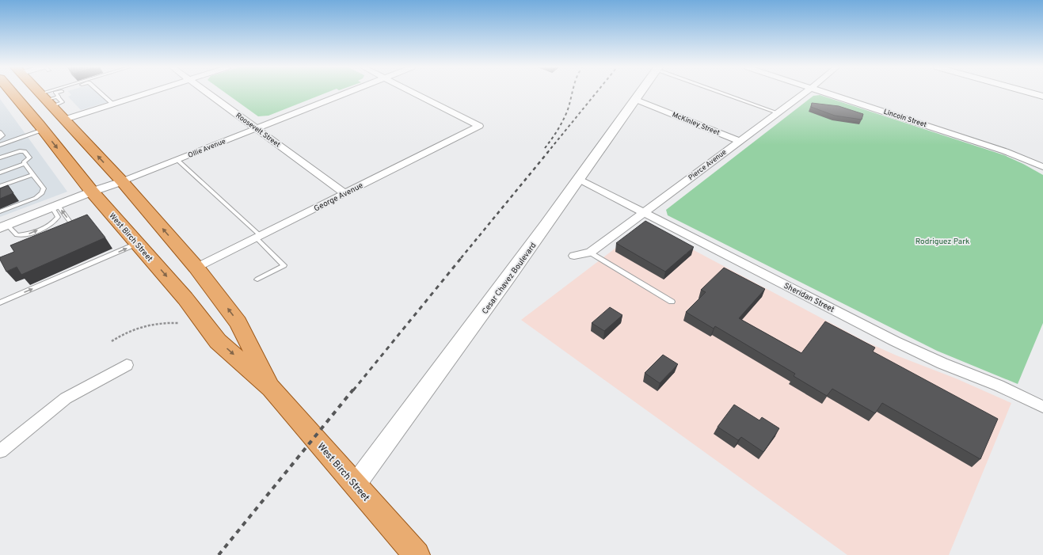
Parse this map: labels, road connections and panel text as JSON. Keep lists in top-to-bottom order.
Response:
{
  "streets": {
    "main road": ["West Birch Street", "Cesar Chavez Boulevard"],
    "street": [
      "Lincoln Street",
      "McKinley Street",
      "Roosevelt Street",
      "Ollie Avenue",
      "Pierce Avenue",
      "George Avenue",
      "Sheridan Street"
    ]
  },
  "crossings": [
    ["McKinley Street", "Pierce Avenue"],
    ["McKinley Street", "Cesar Chavez Boulevard"],
    ["Roosevelt Street", "Ollie Avenue"],
    ["Roosevelt Street", "George Avenue"],
    ["Ollie Avenue", "West Birch Street"],
    ["Pierce Avenue", "Sheridan Street"],
    ["George Avenue", "West Birch Street"],
    ["West Birch Street", "Cesar Chavez Boulevard"],
    ["Cesar Chavez Boulevard", "Sheridan Street"]
  ],
  "parks": ["Rodriguez Park"]
}
